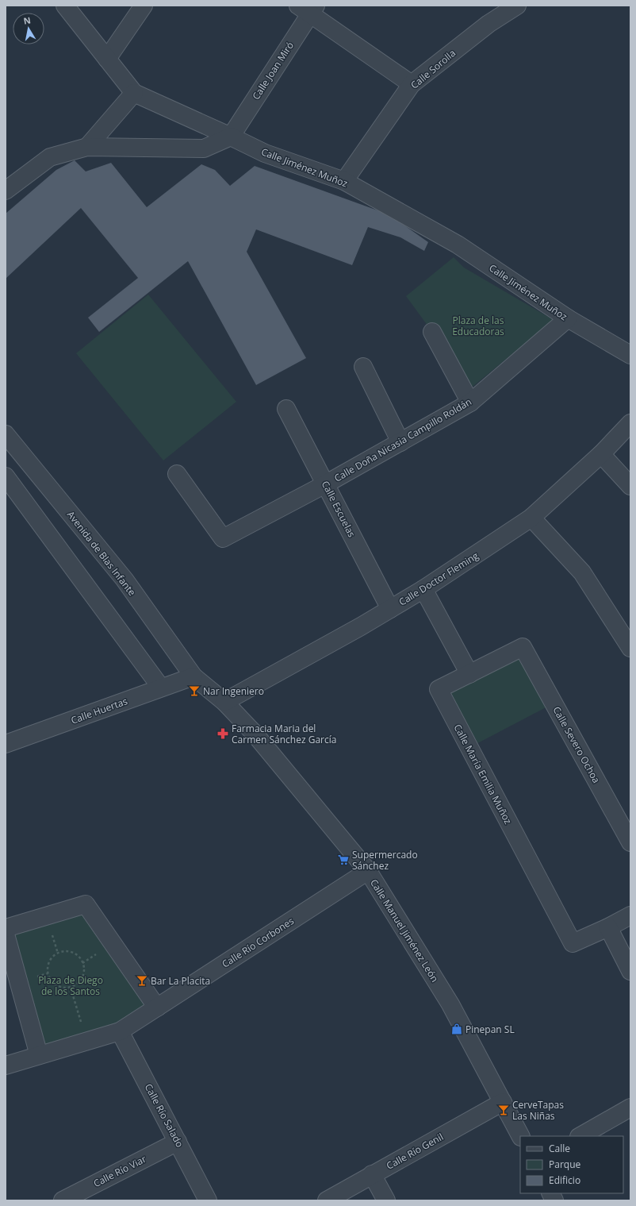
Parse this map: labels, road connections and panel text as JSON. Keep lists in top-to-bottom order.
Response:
{
  "streets": {
    "street": [
      "Calle Sorolla",
      "Calle Joan Miró",
      "Calle Jiménez Muñoz",
      "Calle Doña Nicasia Campillo Roldán",
      "Calle Escuelas",
      "Avenida de Blas Infante",
      "Calle Doctor Fleming",
      "Calle Huertas",
      "Calle Severo Ochoa",
      "Calle María Emilia Muñoz",
      "Calle Manuel Jiménez León",
      "Calle Río Corbones",
      "Calle Río Salado",
      "Calle Río Genil",
      "Calle Río Viar"
    ]
  },
  "crossings": [
    ["Calle Sorolla", "Calle Jiménez Muñoz"],
    ["Calle Joan Miró", "Calle Jiménez Muñoz"],
    ["Calle Jiménez Muñoz", "Calle Doña Nicasia Campillo Roldán"],
    ["Calle Doña Nicasia Campillo Roldán", "Calle Escuelas"],
    ["Calle Escuelas", "Calle Doctor Fleming"],
    ["Avenida de Blas Infante", "Calle Huertas"],
    ["Avenida de Blas Infante", "Calle Manuel Jiménez León"],
    ["Calle Doctor Fleming", "Calle Manuel Jiménez León"],
    ["Calle Huertas", "Calle Manuel Jiménez León"],
    ["Calle Severo Ochoa", "Calle María Emilia Muñoz"],
    ["Calle Manuel Jiménez León", "Calle Río Corbones"],
    ["Calle Manuel Jiménez León", "Calle Río Genil"],
    ["Calle Río Corbones", "Calle Río Salado"],
    ["Calle Río Salado", "Calle Río Viar"]
  ],
  "parks": ["Plaza de las Educadoras", "Plaza de Diego de los Santos"],
  "places": {
    "bar": ["Nar Ingeniero", "Bar La Placita", "CerveTapas Las Niñas"],
    "pharmacy": ["Farmacia Maria del Carmen Sánchez García"],
    "supermarket": ["Supermercado Sánchez"],
    "shop": ["Pinepan SL"]
  },
  "legend": ["Calle", "Parque", "Edificio"],
  "north": "top"
}
